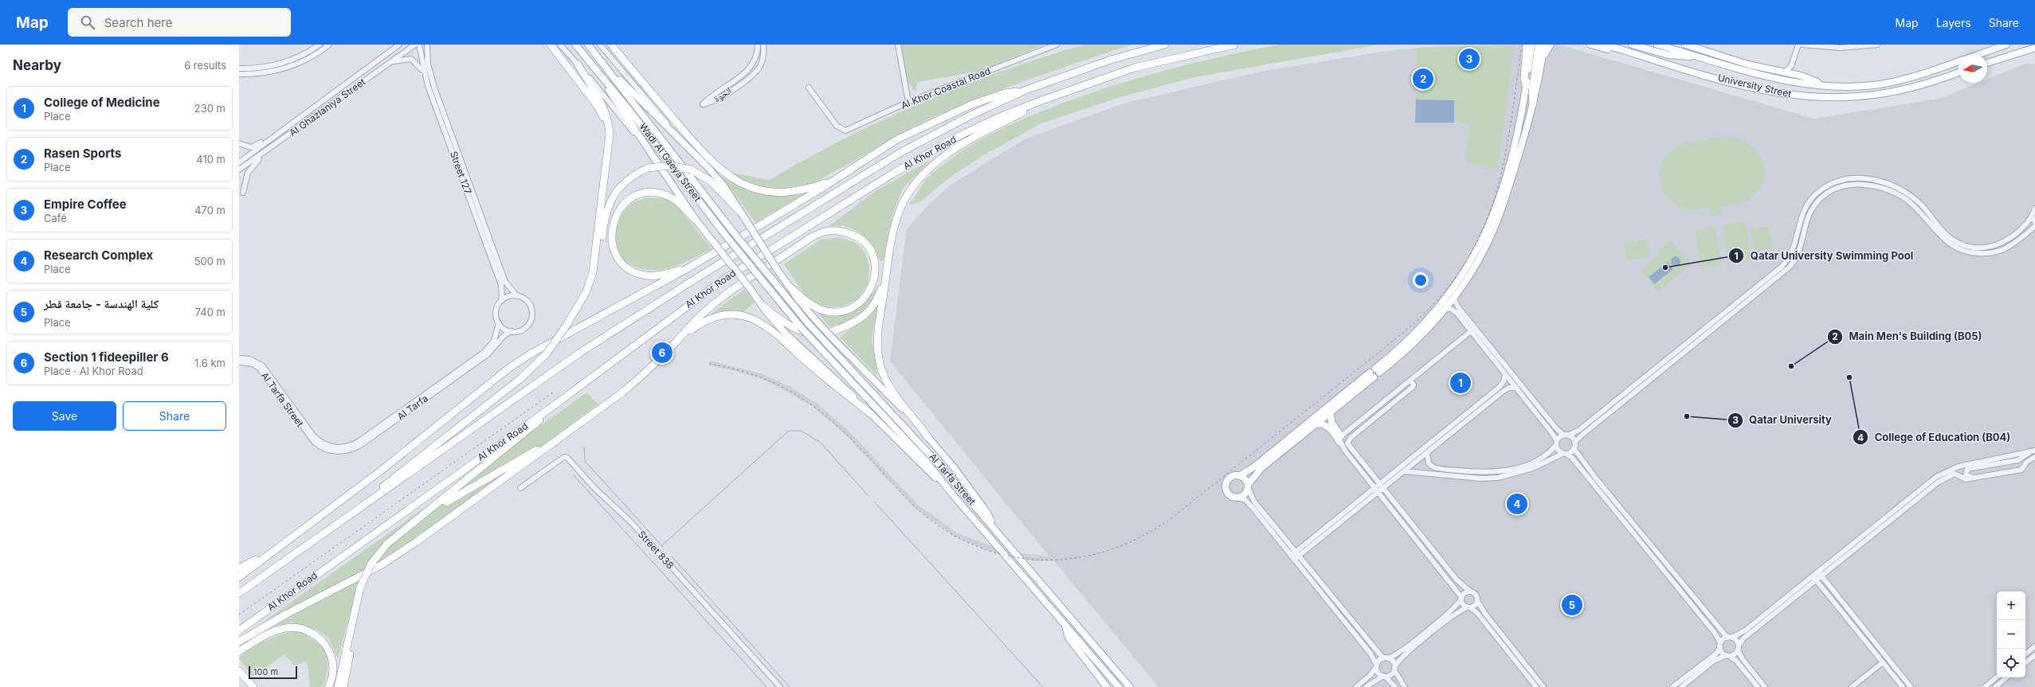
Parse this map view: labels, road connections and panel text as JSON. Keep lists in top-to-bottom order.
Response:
{
  "streets": {
    "highway": ["Al Khor Road"],
    "main road": ["University Street", "Wadi Al Gaeya Street", "Al Tarfa Street"],
    "street": [
      "Al Khor Coastal Road",
      "الحوة",
      "Al Ghazlaniya Street",
      "Street 127",
      "Al Tarfa",
      "Street 838"
    ]
  },
  "crossings": [
    ["Wadi Al Gaeya Street", "Al Tarfa Street"],
    ["Street 127", "Al Tarfa"],
    ["Al Tarfa Street", "Al Tarfa"]
  ],
  "places": [
    "Qatar University Swimming Pool",
    "Main Men's Building (B05)",
    "College of Education (B04)",
    "Qatar University"
  ],
  "scale_bar": "100 m",
  "north": "left",
  "page": {
    "header": "Map",
    "search": "Search here",
    "nav": ["Map", "Layers", "Share"],
    "heading": ["Nearby", "6 results"],
    "pins": [
      "3",
      "2",
      "6",
      "1",
      "4",
      "5"
    ],
    "list": [
      {
        "mark": "1",
        "name": "College of Medicine",
        "note": "Place",
        "value": "230 m"
      },
      {
        "mark": "2",
        "name": "Rasen Sports",
        "note": "Place",
        "value": "410 m"
      },
      {
        "mark": "3",
        "name": "Empire Coffee",
        "note": "Café",
        "value": "470 m"
      },
      {
        "mark": "4",
        "name": "Research Complex",
        "note": "Place",
        "value": "500 m"
      },
      {
        "mark": "5",
        "name": "كلية الهندسة - جامعة قطر",
        "note": "Place",
        "value": "740 m"
      },
      {
        "mark": "6",
        "name": "Section 1 fideepiller 6",
        "note": "Place · Al Khor Road",
        "value": "1.6 km"
      }
    ],
    "buttons": ["Save", "Share"],
    "map_buttons": ["+", "−"],
    "scale": "100 m"
  }
}
